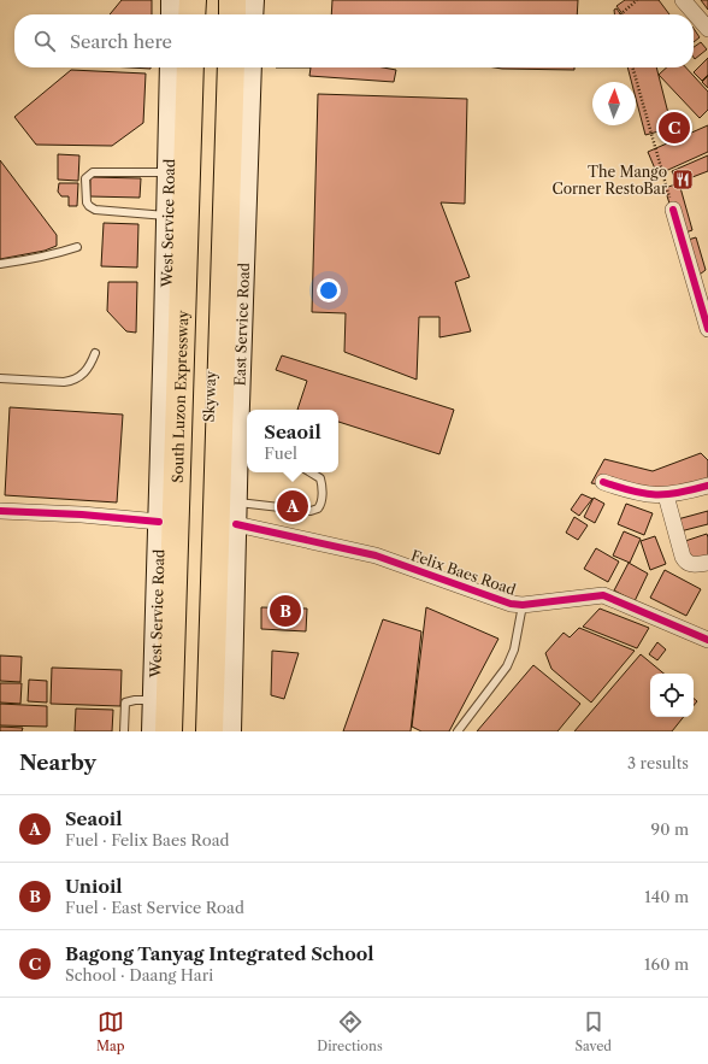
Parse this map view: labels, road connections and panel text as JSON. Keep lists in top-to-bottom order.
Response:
{
  "streets": {
    "highway": ["South Luzon Expressway", "Skyway"],
    "main road": ["West Service Road", "East Service Road"],
    "street": ["Felix Baes Road"]
  },
  "crossings": [
    ["East Service Road", "Felix Baes Road"]
  ],
  "places": {
    "restaurant": ["The Mango Corner RestoBar"]
  },
  "north": "top",
  "page": {
    "search": "Search here",
    "pins": ["C", "A", "B"],
    "popup": ["Seaoil", "Fuel"],
    "heading": ["Nearby", "3 results"],
    "list": [
      {
        "mark": "A",
        "name": "Seaoil",
        "note": "Fuel · Felix Baes Road",
        "value": "90 m"
      },
      {
        "mark": "B",
        "name": "Unioil",
        "note": "Fuel · East Service Road",
        "value": "140 m"
      },
      {
        "mark": "C",
        "name": "Bagong Tanyag Integrated School",
        "note": "School · Daang Hari",
        "value": "160 m"
      }
    ],
    "nav": ["Map", "Directions", "Saved"]
  }
}
